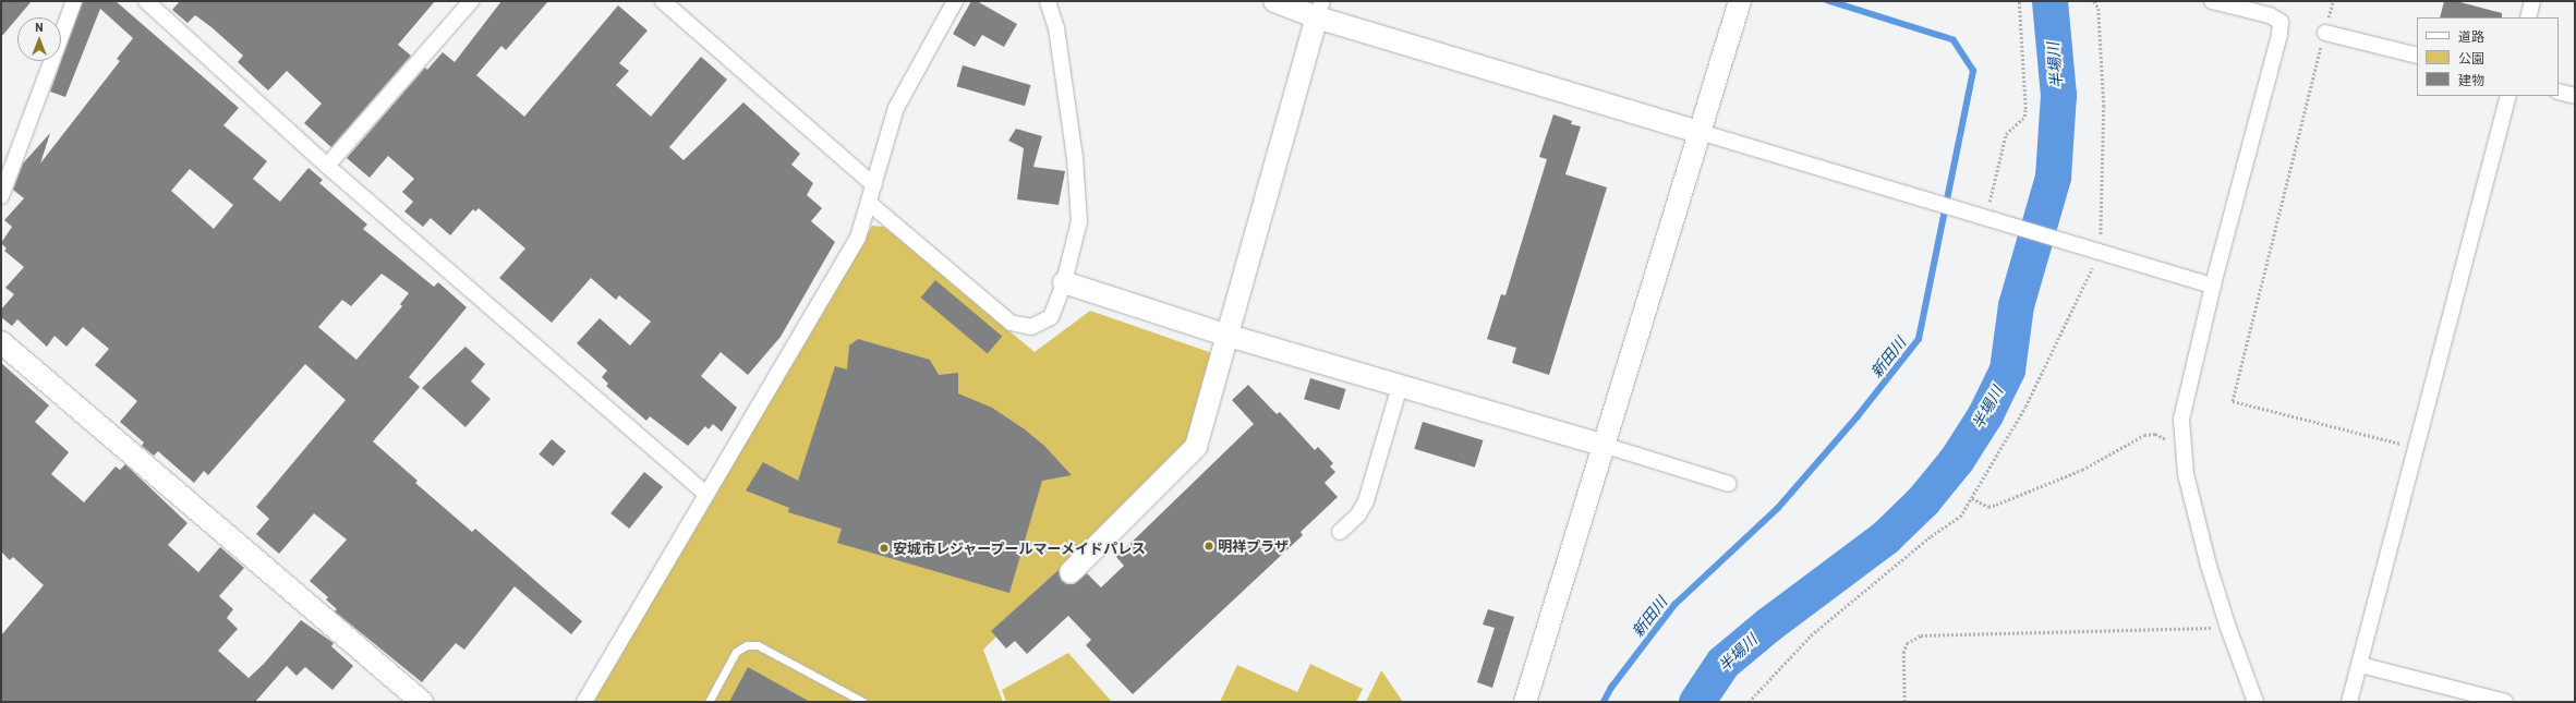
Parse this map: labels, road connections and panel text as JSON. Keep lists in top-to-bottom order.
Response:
{
  "water": ["半場川", "新田川"],
  "places": ["明祥プラザ", "安城市レジャープールマーメイドパレス"],
  "legend": ["道路", "公園", "建物"],
  "north": "top"
}
